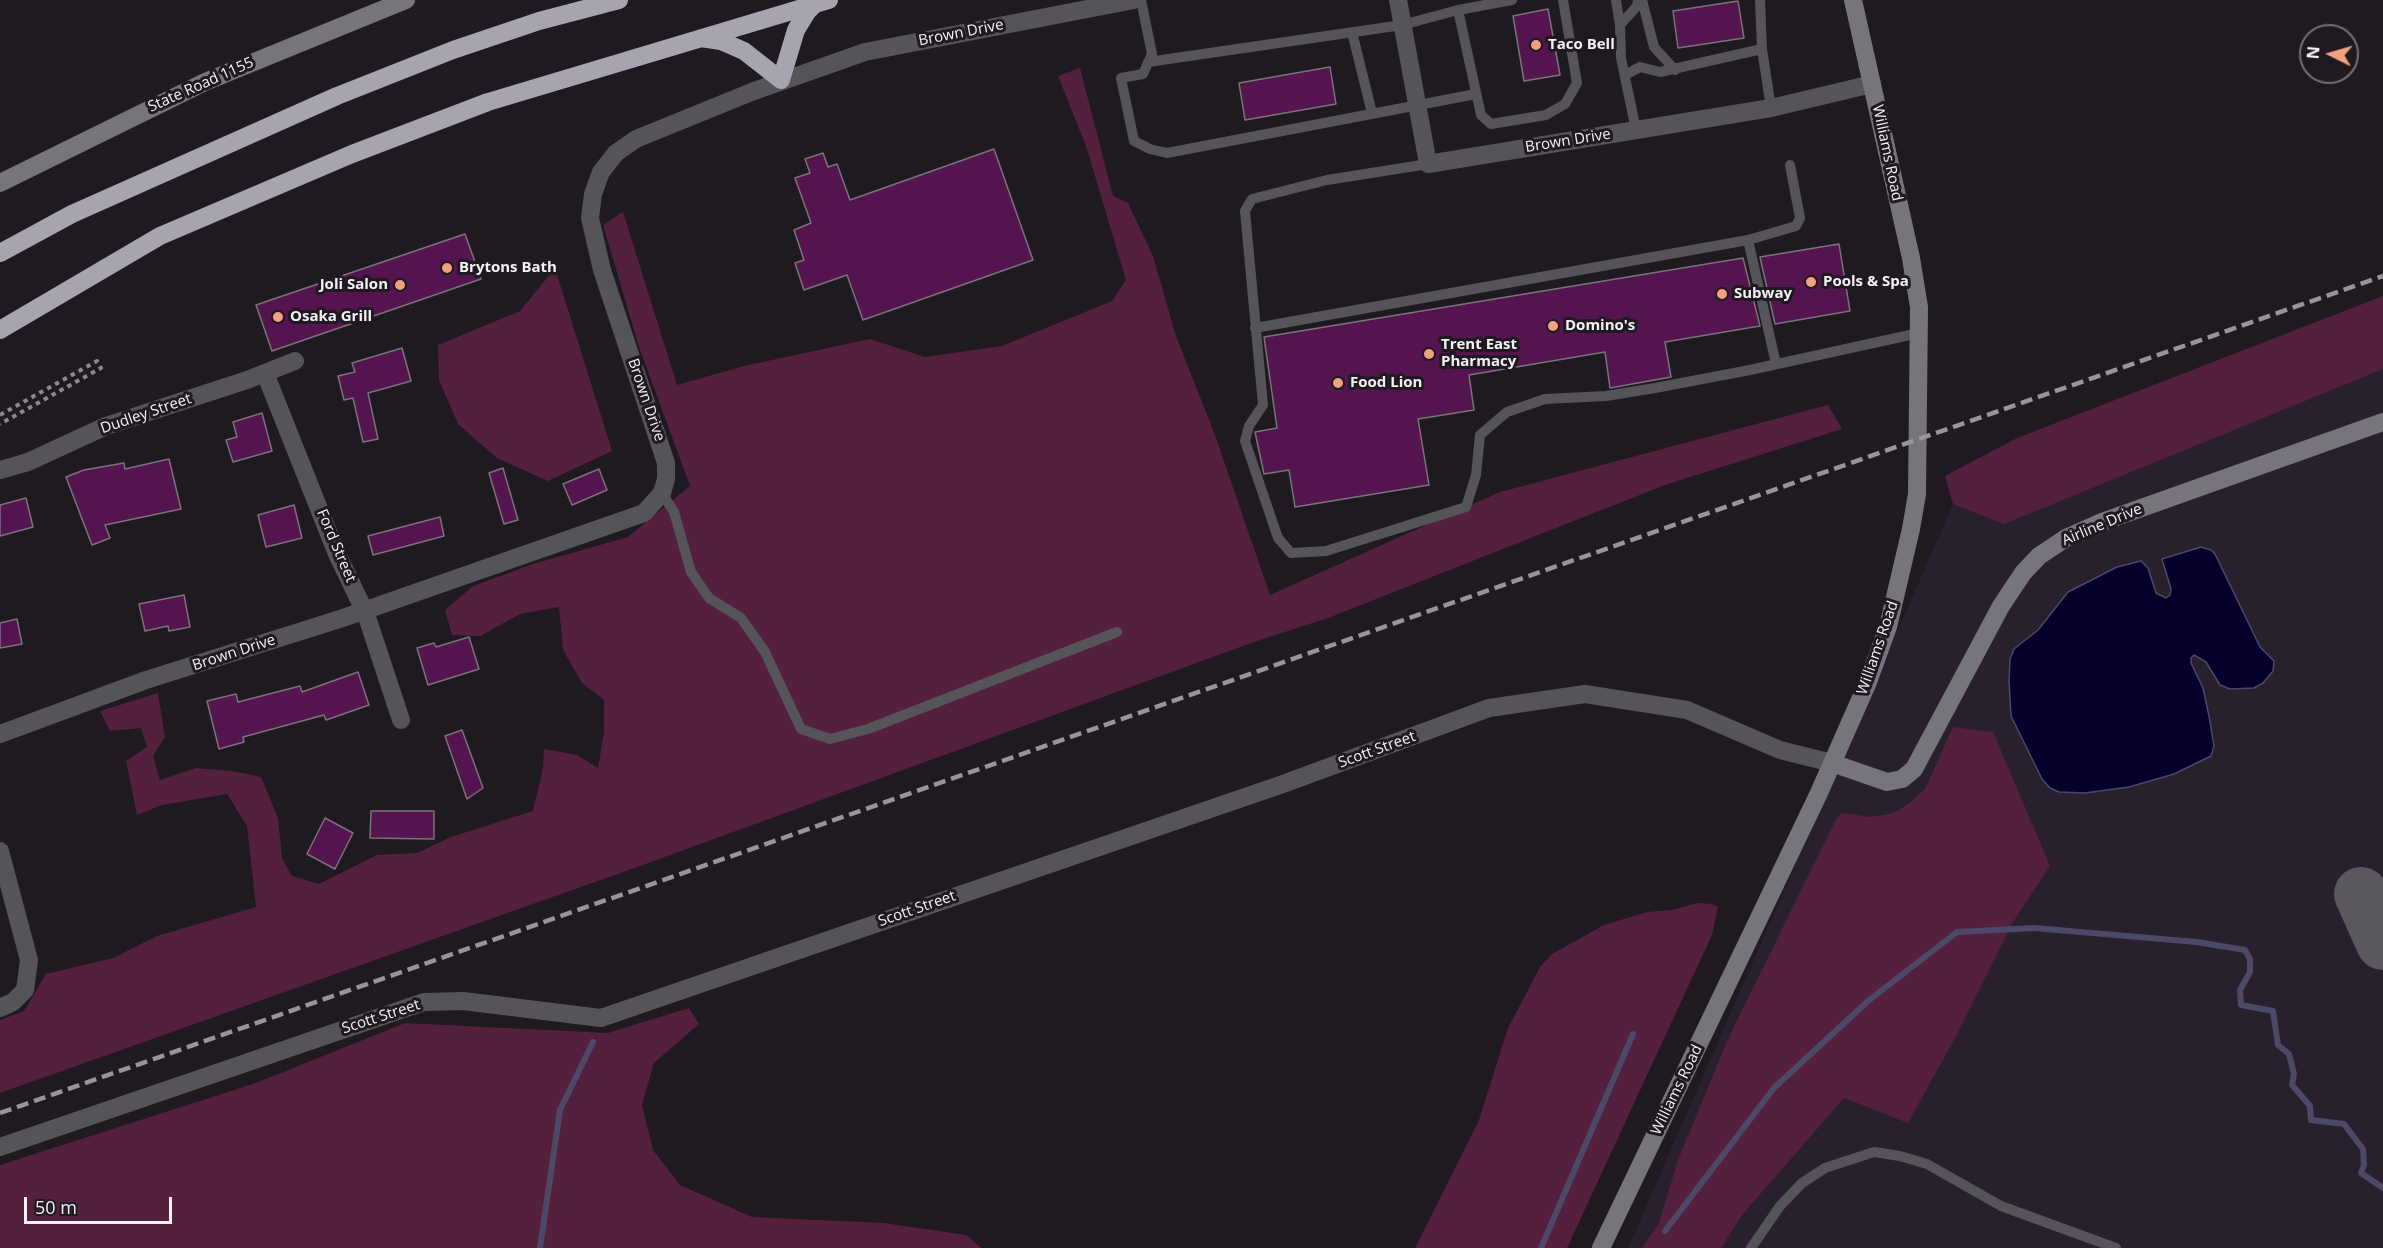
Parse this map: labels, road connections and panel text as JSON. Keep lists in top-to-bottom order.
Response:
{
  "streets": {
    "street": [
      "Brown Drive",
      "State Road 1155",
      "Williams Road",
      "Dudley Street",
      "Airline Drive",
      "Ford Street",
      "Scott Street"
    ]
  },
  "crossings": [
    ["Brown Drive", "Williams Road"],
    ["Brown Drive", "Ford Street"],
    ["Williams Road", "Airline Drive"],
    ["Williams Road", "Scott Street"],
    ["Dudley Street", "Ford Street"],
    ["Airline Drive", "Scott Street"]
  ],
  "places": [
    "Taco Bell",
    "Brytons Bath",
    "Pools & Spa",
    "Joli Salon",
    "Subway",
    "Osaka Grill",
    "Domino's",
    "Trent East Pharmacy",
    "Food Lion"
  ],
  "scale_bar": "50 m",
  "north": "left"
}
